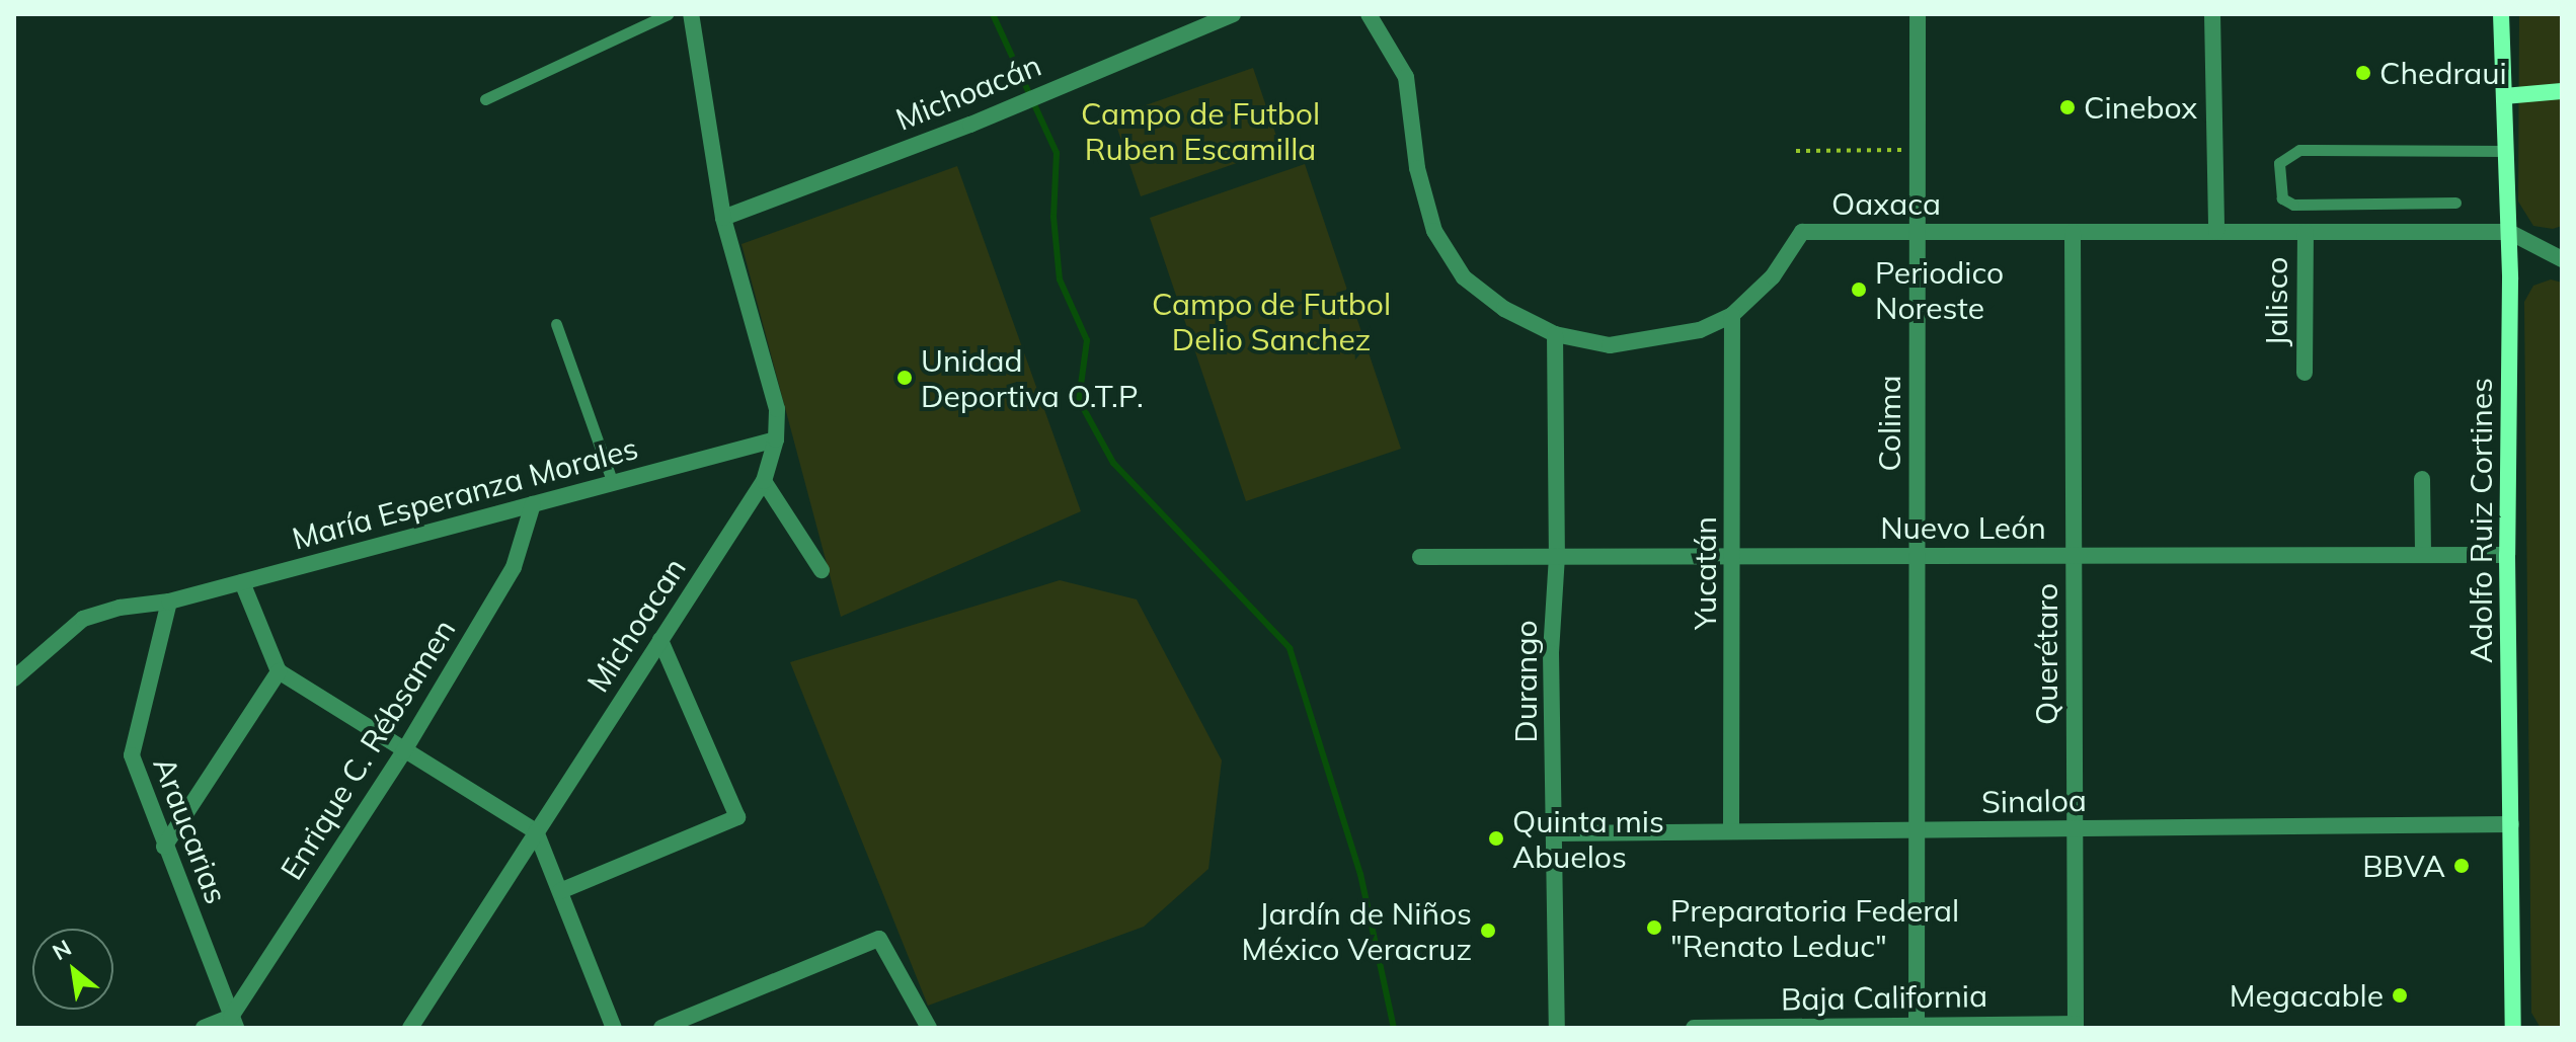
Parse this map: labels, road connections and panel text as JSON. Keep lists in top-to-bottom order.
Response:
{
  "streets": {
    "main road": ["Adolfo Ruiz Cortines"],
    "street": [
      "Michoacán",
      "Oaxaca",
      "Jalisco",
      "Colima",
      "María Esperanza Morales",
      "Nuevo León",
      "Yucatán",
      "Michoacan",
      "Querétaro",
      "Durango",
      "Enrique C. Rébsamen",
      "Sinaloa",
      "Araucarias",
      "Baja California"
    ]
  },
  "crossings": [
    ["Michoacán", "Michoacan"],
    ["Oaxaca", "Jalisco"],
    ["Oaxaca", "Colima"],
    ["Oaxaca", "Adolfo Ruiz Cortines"],
    ["Oaxaca", "Yucatán"],
    ["Oaxaca", "Querétaro"],
    ["Oaxaca", "Durango"],
    ["Colima", "Nuevo León"],
    ["Colima", "Sinaloa"],
    ["Colima", "Baja California"],
    ["María Esperanza Morales", "Michoacan"],
    ["María Esperanza Morales", "Enrique C. Rébsamen"],
    ["María Esperanza Morales", "Araucarias"],
    ["Adolfo Ruiz Cortines", "Nuevo León"],
    ["Adolfo Ruiz Cortines", "Sinaloa"],
    ["Nuevo León", "Yucatán"],
    ["Nuevo León", "Querétaro"],
    ["Nuevo León", "Durango"],
    ["Yucatán", "Sinaloa"],
    ["Querétaro", "Sinaloa"],
    ["Querétaro", "Baja California"],
    ["Durango", "Sinaloa"],
    ["Enrique C. Rébsamen", "Araucarias"]
  ],
  "parks": ["Campo de Futbol Ruben Escamilla", "Campo de Futbol Delio Sanchez"],
  "places": [
    "Chedraui",
    "Cinebox",
    "Periodico Noreste",
    "Unidad Deportiva O.T.P.",
    "Quinta mis Abuelos",
    "BBVA",
    "Preparatoria Federal \"Renato Leduc\"",
    "Jardín de Niños México Veracruz",
    "Megacable"
  ],
  "north": "top left"
}
